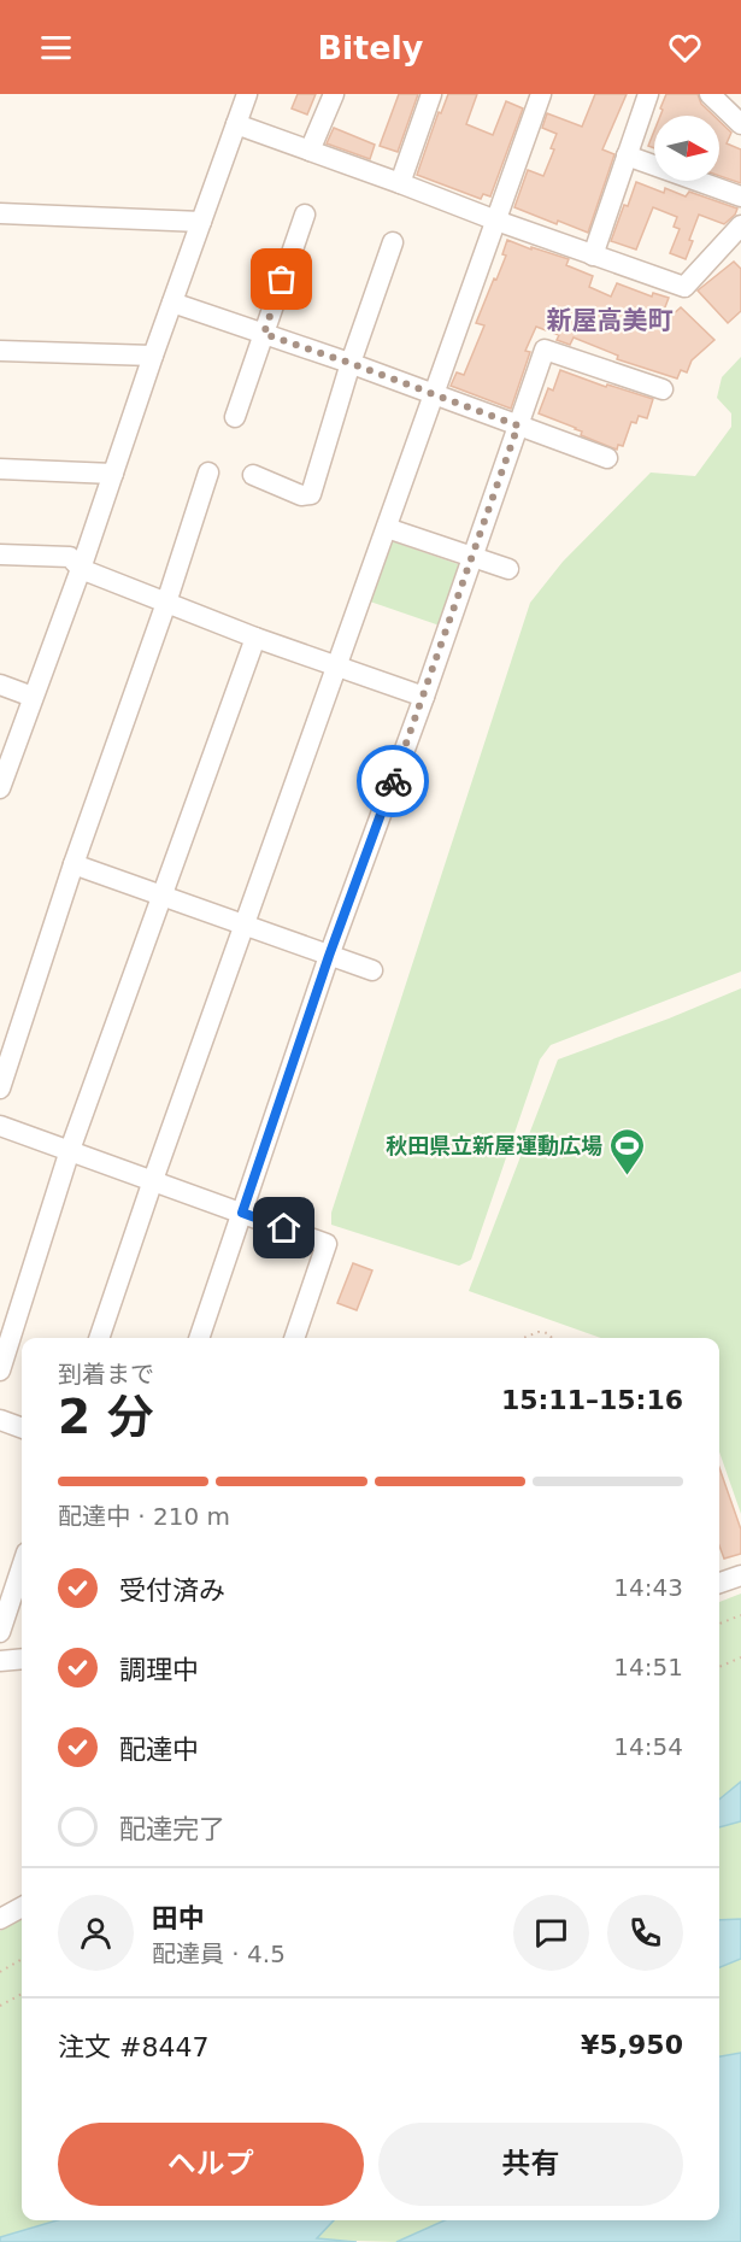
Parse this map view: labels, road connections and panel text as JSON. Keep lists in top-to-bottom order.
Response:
{
  "districts": ["新屋高美町"],
  "places": {
    "sports": ["秋田県立新屋運動広場"]
  },
  "north": "right",
  "page": {
    "header": "Bitely",
    "heading": ["2 分", "到着まで", "15:11–15:16"],
    "panel": [
      "田中",
      "配達員 · 4.5",
      "注文 #8447",
      "¥5,950"
    ],
    "bar": "配達中 · 210 m",
    "list": [
      ["受付済み", "14:43"],
      ["調理中", "14:51"],
      ["配達中", "14:54"],
      "配達完了"
    ],
    "buttons": ["ヘルプ", "共有"]
  }
}
